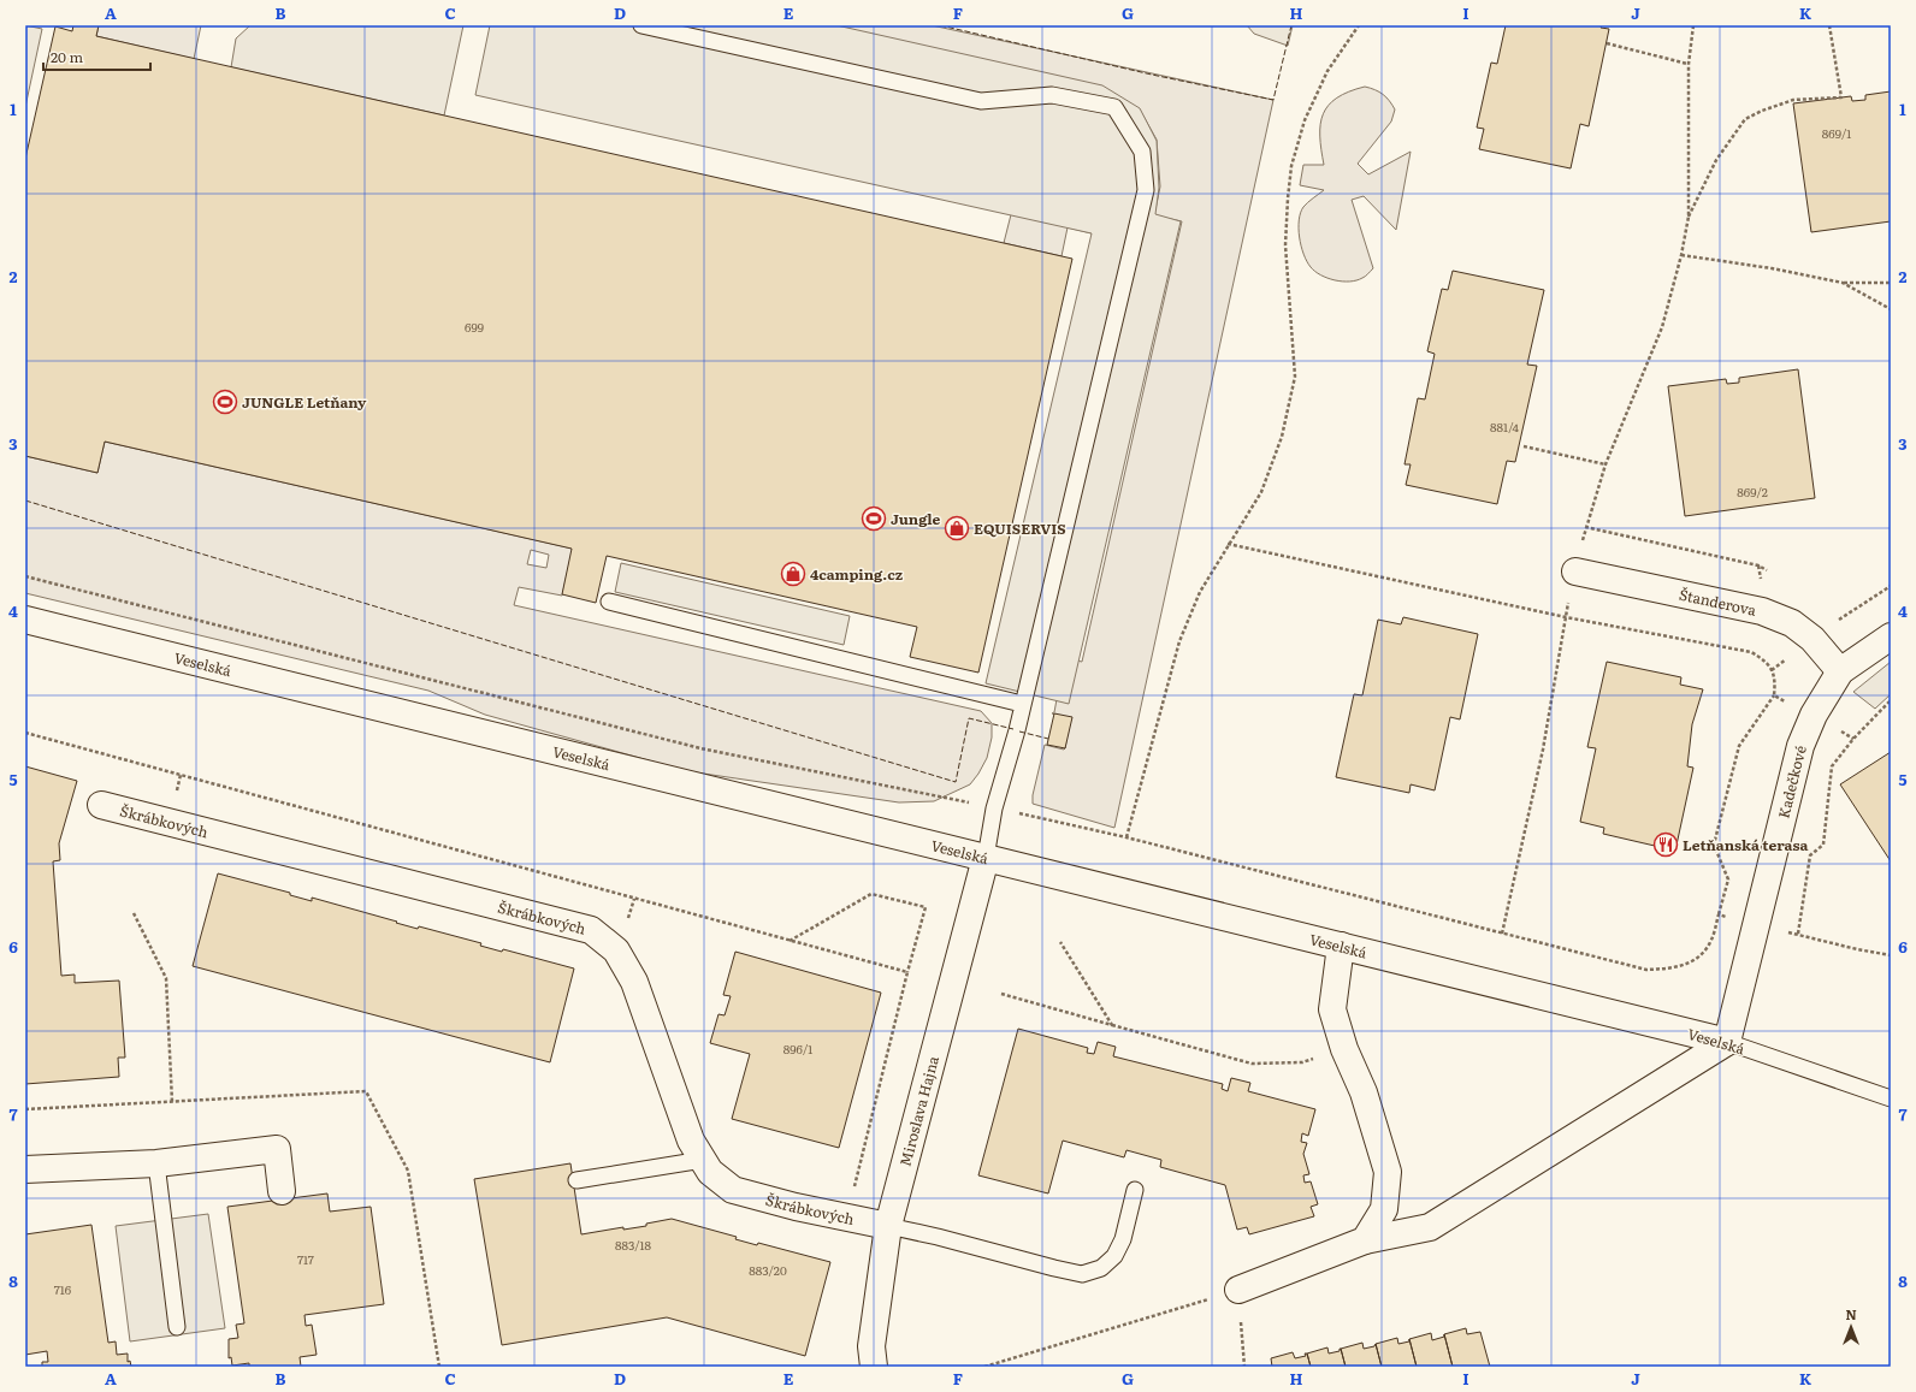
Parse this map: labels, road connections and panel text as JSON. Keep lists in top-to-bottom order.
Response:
{
  "streets": {
    "street": [
      "Štanderova",
      "Veselská",
      "Kadečkové",
      "Škrábkových",
      "Miroslava Hajna"
    ]
  },
  "crossings": [
    ["Štanderova", "Kadečkové"],
    ["Veselská", "Kadečkové"],
    ["Veselská", "Miroslava Hajna"],
    ["Škrábkových", "Miroslava Hajna"]
  ],
  "places": {
    "sports": ["JUNGLE Letňany", "Jungle"],
    "shop": ["EQUISERVIS", "4camping.cz"],
    "restaurant": ["Letňanská terasa"]
  },
  "house_numbers": [
    "869/1",
    "699",
    "881/4",
    "869/2",
    "896/1",
    "883/18",
    "717",
    "883/20",
    "716"
  ],
  "scale_bar": "20 m",
  "north": "top",
  "grid": {
    "columns": [
      "A",
      "B",
      "C",
      "D",
      "E",
      "F",
      "G",
      "H",
      "I",
      "J",
      "K"
    ],
    "rows": [
      "1",
      "2",
      "3",
      "4",
      "5",
      "6",
      "7",
      "8"
    ]
  }
}
